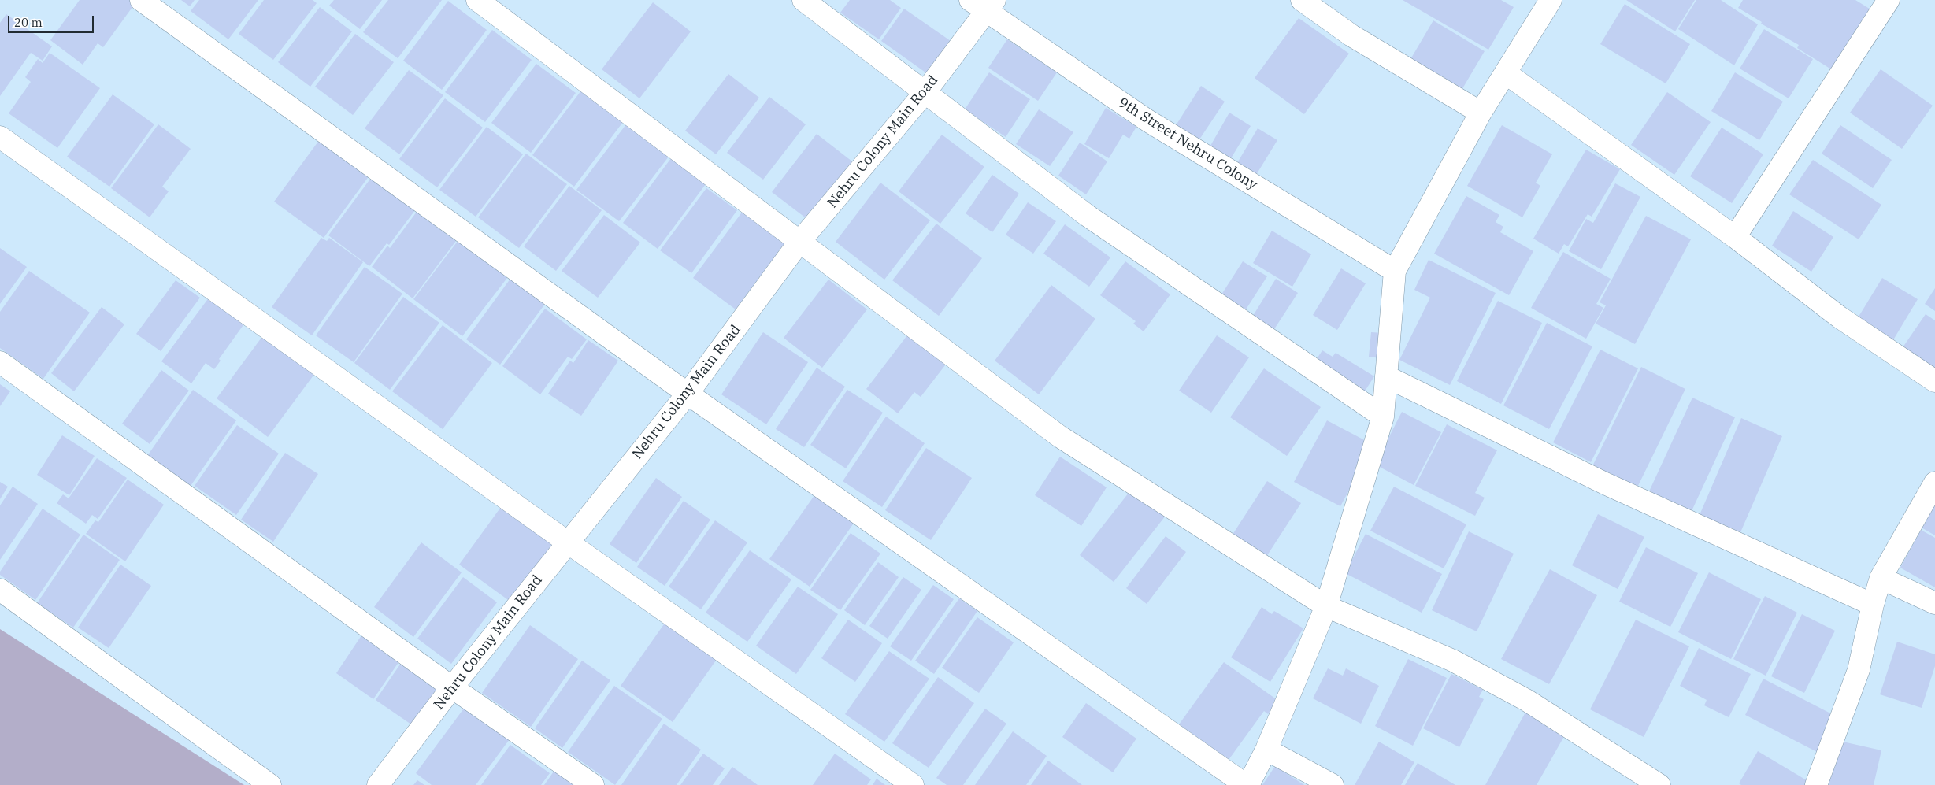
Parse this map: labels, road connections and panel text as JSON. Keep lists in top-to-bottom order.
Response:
{
  "streets": {
    "street": ["Nehru Colony Main Road", "9th Street Nehru Colony"]
  },
  "crossings": [
    ["Nehru Colony Main Road", "9th Street Nehru Colony"]
  ],
  "scale_bar": "20 m"
}
